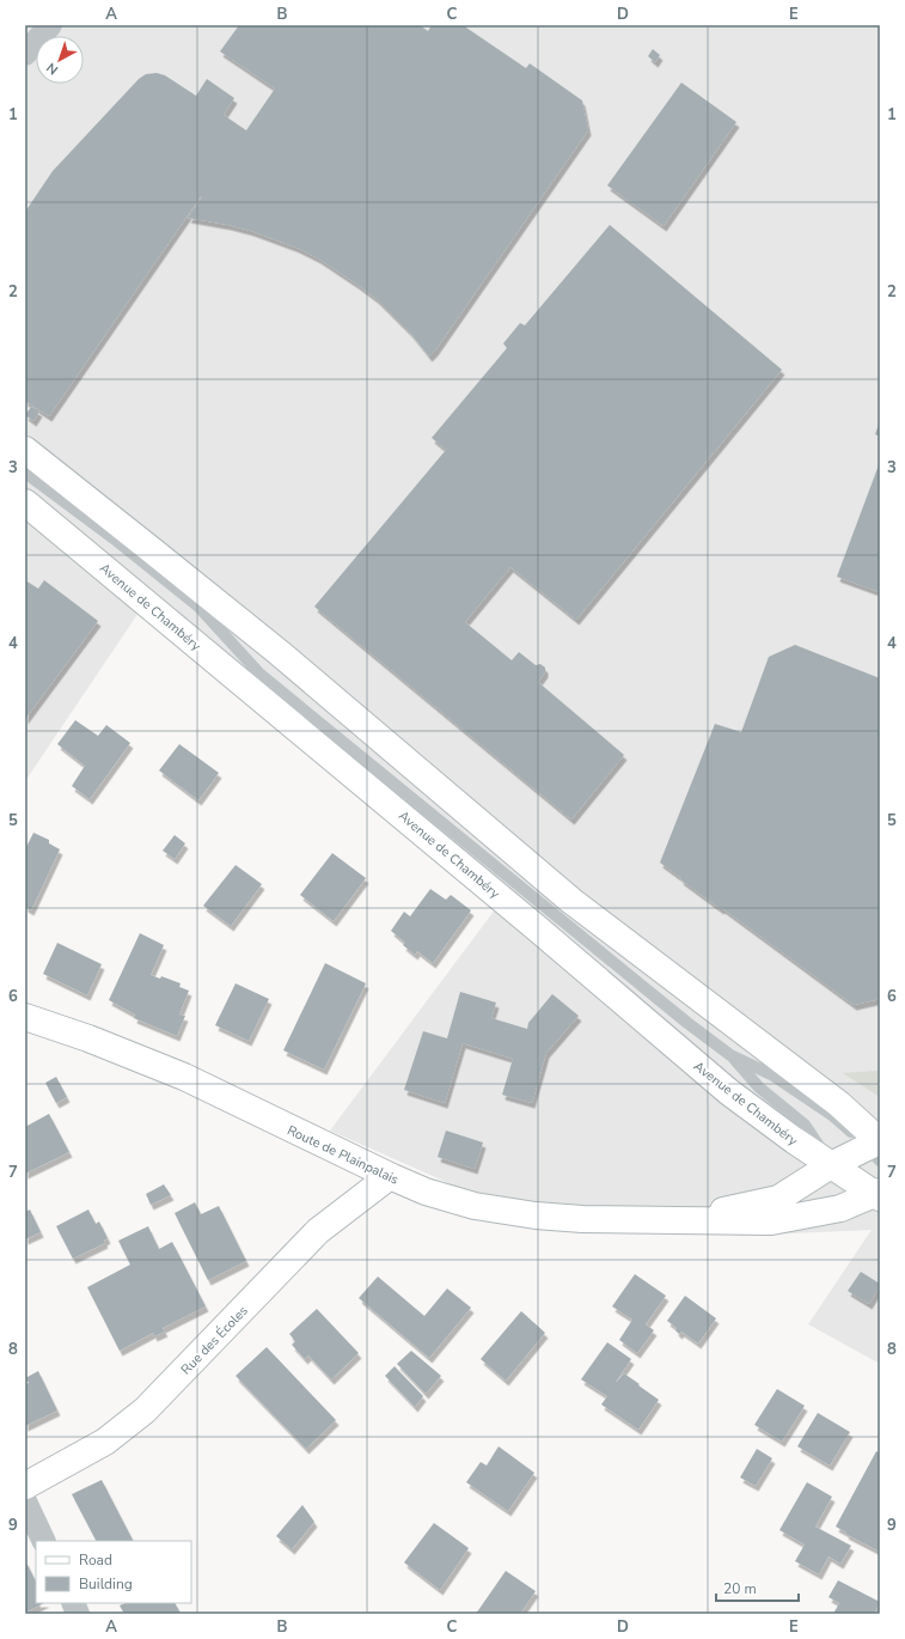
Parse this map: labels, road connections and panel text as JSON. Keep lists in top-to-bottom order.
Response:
{
  "streets": {
    "main road": ["Avenue de Chambéry", "Route de Plainpalais", "Rue des Écoles"]
  },
  "crossings": [
    ["Avenue de Chambéry", "Route de Plainpalais"],
    ["Route de Plainpalais", "Rue des Écoles"]
  ],
  "legend": ["Road", "Building"],
  "scale_bar": "20 m",
  "north": "bottom left",
  "grid": {
    "columns": [
      "A",
      "B",
      "C",
      "D",
      "E"
    ],
    "rows": [
      "1",
      "2",
      "3",
      "4",
      "5",
      "6",
      "7",
      "8",
      "9"
    ]
  }
}
